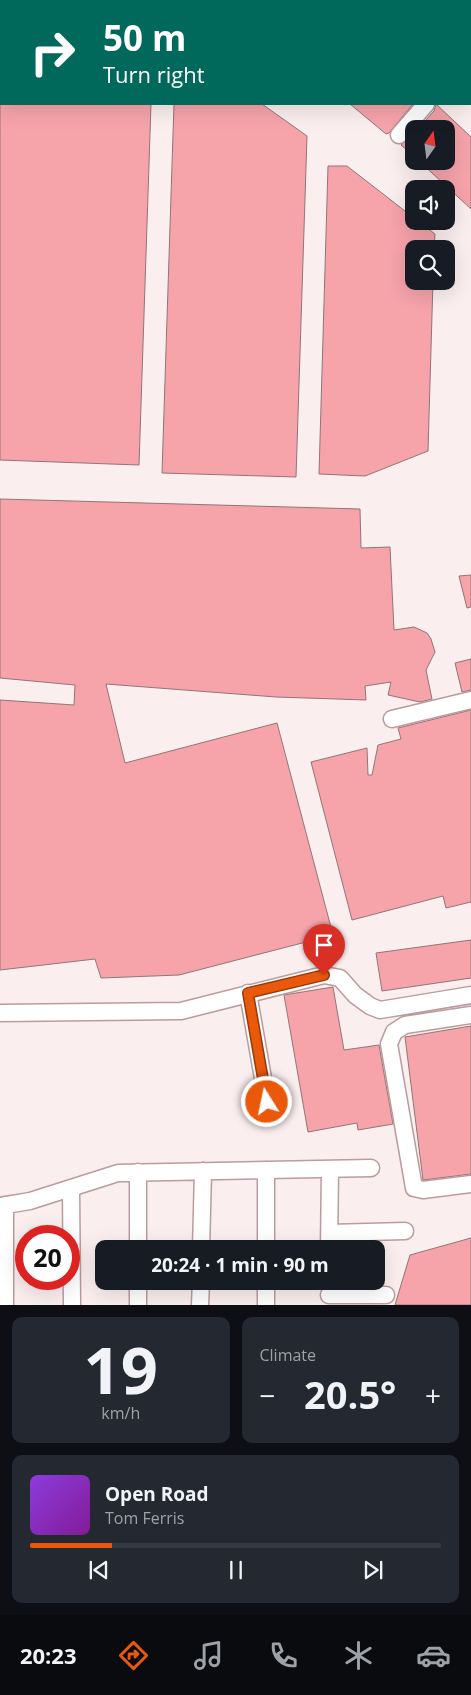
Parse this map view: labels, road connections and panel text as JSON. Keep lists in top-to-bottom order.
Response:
{
  "north": "top",
  "page": {
    "turn": ["50 m", "Turn right"],
    "limit": "20",
    "trip": "20:24 · 1 min · 90 m",
    "tile": [
      ["19", "km/h"],
      "Climate"
    ],
    "heat": ["−", "20.5°", "+"],
    "song": ["Open Road", "Tom Ferris"],
    "tabs": "20:23"
  }
}
